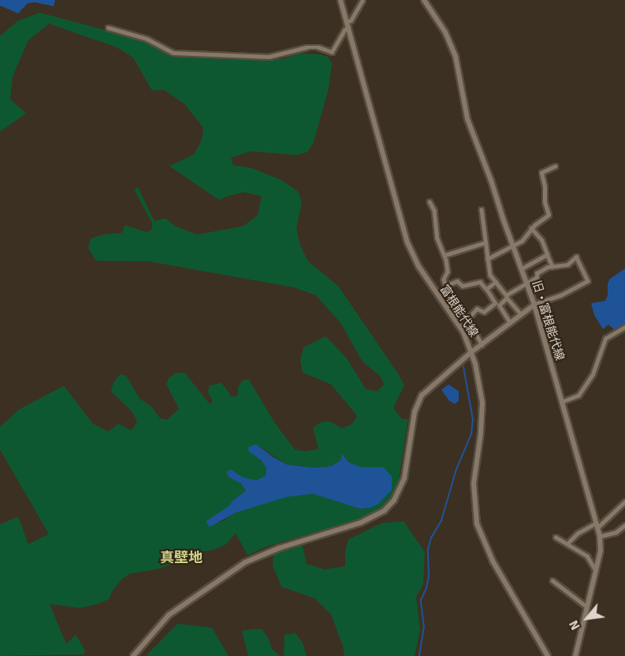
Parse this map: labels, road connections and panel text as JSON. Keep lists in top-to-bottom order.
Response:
{
  "streets": {
    "street": ["富根能代線", "旧・富根能代線"]
  },
  "districts": ["真壁地"],
  "north": "bottom left"
}
